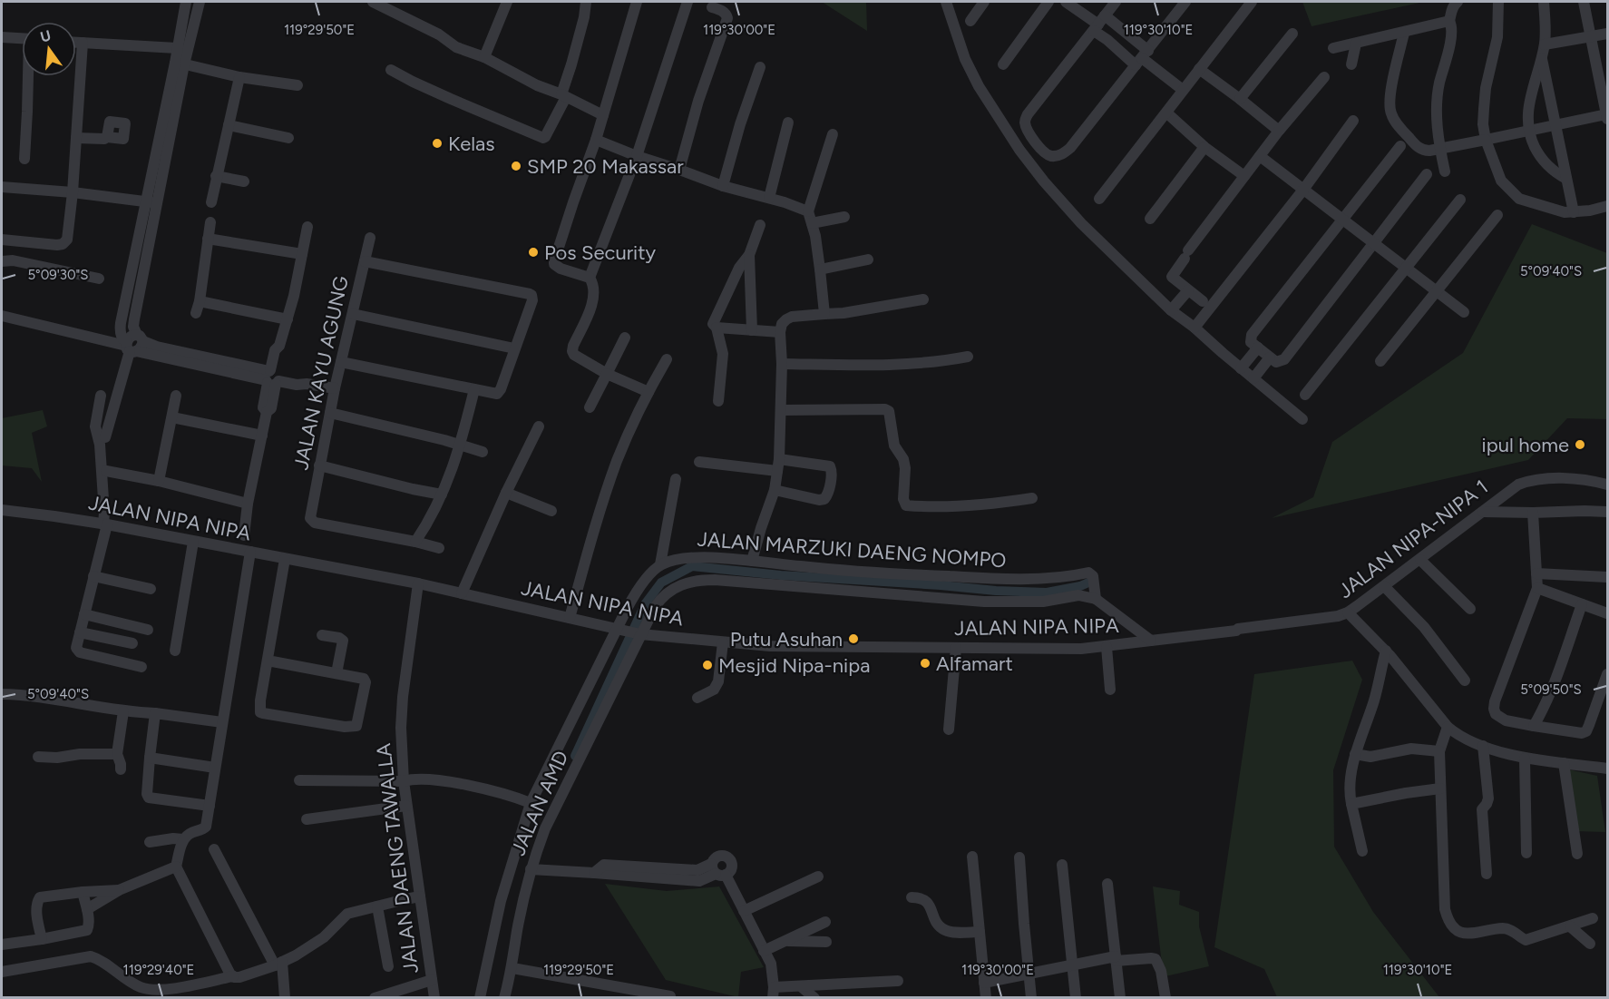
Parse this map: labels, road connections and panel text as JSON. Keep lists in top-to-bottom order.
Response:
{
  "streets": {
    "street": [
      "JALAN KAYU AGUNG",
      "JALAN NIPA NIPA",
      "JALAN NIPA-NIPA 1",
      "JALAN MARZUKI DAENG NOMPO",
      "JALAN AMD",
      "JALAN DAENG TAWALLA"
    ]
  },
  "crossings": [
    ["JALAN NIPA NIPA", "JALAN NIPA-NIPA 1"],
    ["JALAN NIPA NIPA", "JALAN AMD"],
    ["JALAN NIPA NIPA", "JALAN DAENG TAWALLA"],
    ["JALAN MARZUKI DAENG NOMPO", "JALAN AMD"]
  ],
  "places": [
    "Kelas",
    "SMP 20 Makassar",
    "Pos Security",
    "ipul home",
    "Putu Asuhan",
    "Alfamart",
    "Mesjid Nipa-nipa"
  ],
  "north": "top",
  "coordinates": [
    "119°30'00\"E",
    "119°29'50\"E",
    "119°30'10\"E",
    "5°09'40\"S",
    "5°09'30\"S",
    "5°09'50\"S",
    "119°29'40\"E"
  ]
}
